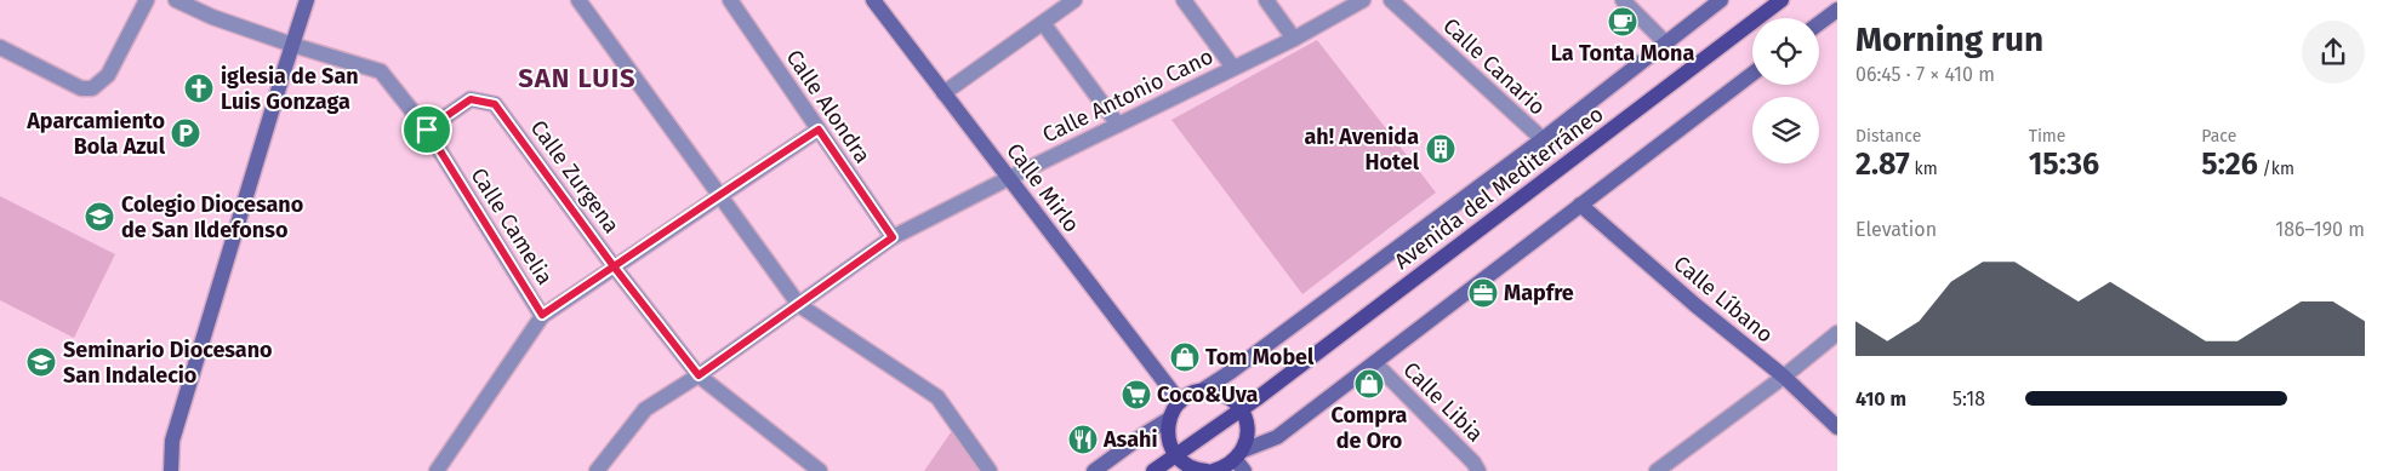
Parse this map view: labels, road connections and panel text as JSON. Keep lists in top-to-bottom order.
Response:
{
  "streets": {
    "main road": ["Avenida del Mediterráneo"],
    "street": [
      "Calle Canario",
      "Calle Antonio Cano",
      "Calle Alondra",
      "Calle Zurgena",
      "Calle Mirlo",
      "Calle Camelia",
      "Calle Líbano",
      "Calle Libia"
    ]
  },
  "crossings": [
    ["Calle Canario", "Avenida del Mediterráneo"],
    ["Calle Antonio Cano", "Calle Alondra"],
    ["Calle Antonio Cano", "Calle Zurgena"],
    ["Calle Antonio Cano", "Calle Mirlo"],
    ["Calle Zurgena", "Calle Camelia"],
    ["Calle Mirlo", "Avenida del Mediterráneo"]
  ],
  "districts": ["SAN LUIS"],
  "places": {
    "cafe": ["La Tonta Mona"],
    "church": ["iglesia de San Luis Gonzaga"],
    "parking": ["Aparcamiento Bola Azul"],
    "building": ["ah! Avenida Hotel"],
    "school or university": ["Colegio Diocesano de San Ildefonso", "Seminario Diocesano San Indalecio"],
    "office": ["Mapfre"],
    "shop": ["Tom Mobel", "Compra de Oro"],
    "supermarket": ["Coco&Uva"],
    "restaurant": ["Asahi"]
  },
  "page": {
    "heading": ["Morning run", "06:45 · 7 × 410 m"],
    "stats": [
      ["Distance", "2.87 km"],
      ["Time", "15:36"],
      ["Pace", "5:26 /km"]
    ],
    "chart": ["Elevation", "186–190 m"],
    "list": [
      {
        "name": "410 m",
        "note": "5:18"
      }
    ]
  }
}
